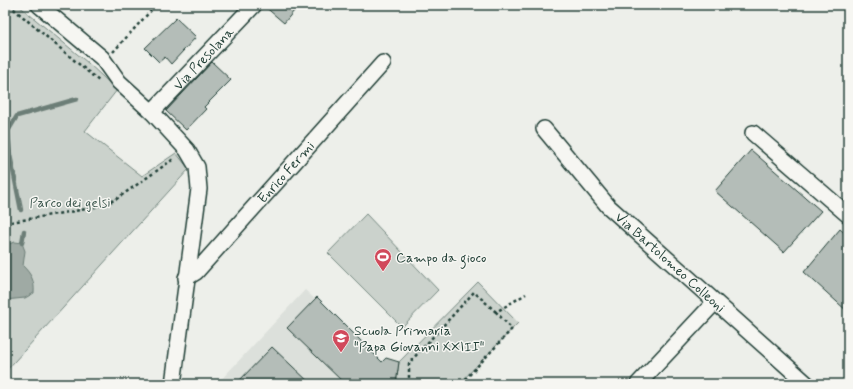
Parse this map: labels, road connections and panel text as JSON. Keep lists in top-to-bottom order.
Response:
{
  "streets": {
    "street": ["Via Presolana", "Enrico Fermi", "Via Bartolomeo Colleoni"]
  },
  "parks": ["Parco dei gelsi"],
  "places": {
    "sports": ["Campo da gioco"],
    "school or university": ["Scuola Primaria \"Papa Giovanni XXIII\""]
  }
}
